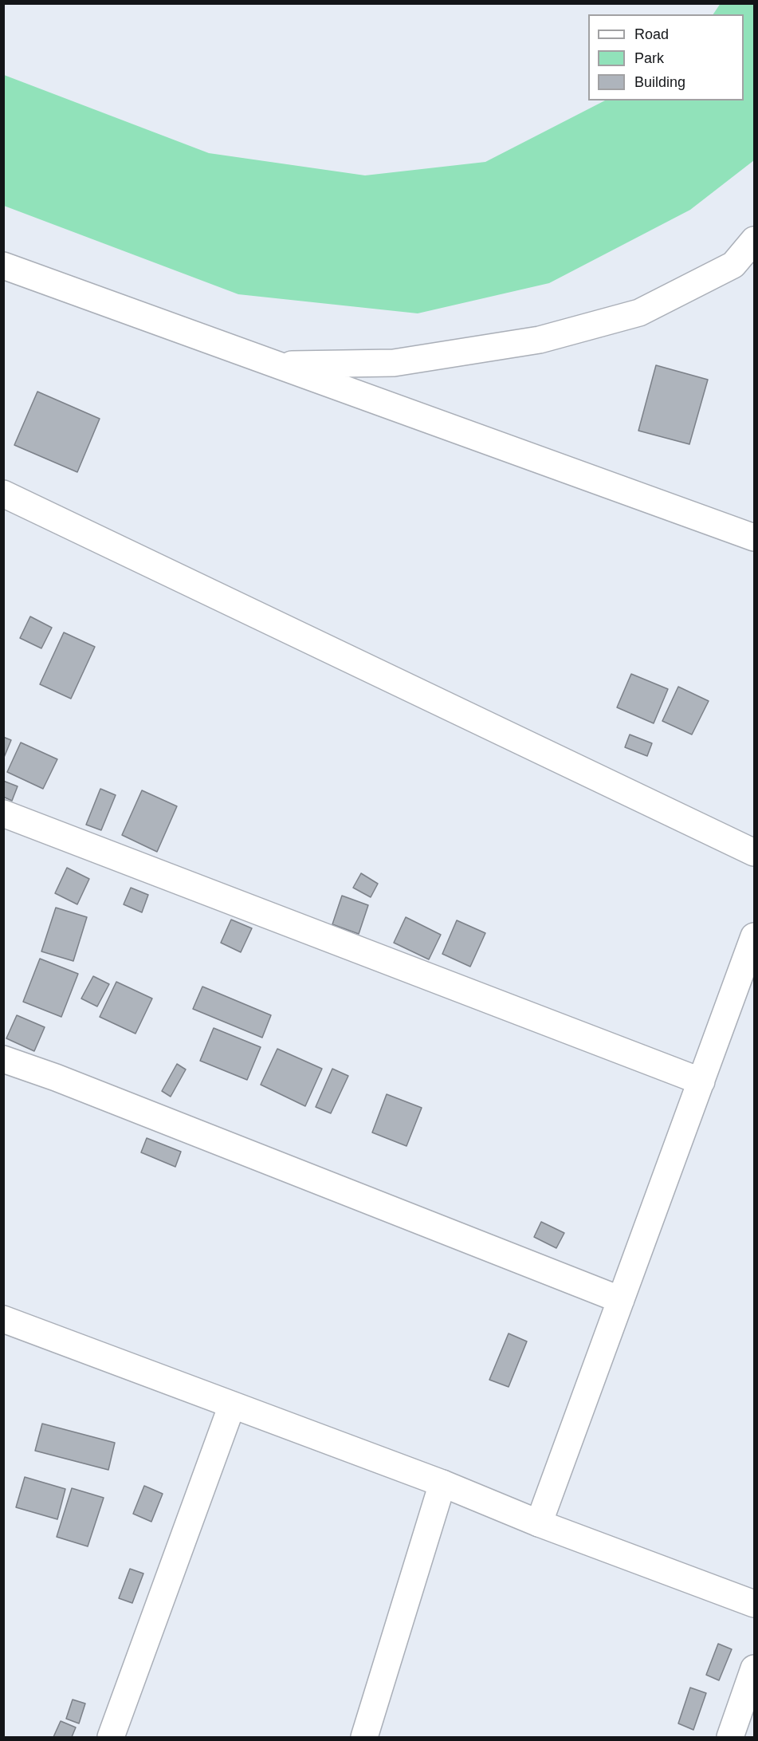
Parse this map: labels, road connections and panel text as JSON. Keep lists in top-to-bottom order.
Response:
{
  "legend": ["Road", "Park", "Building"]
}
